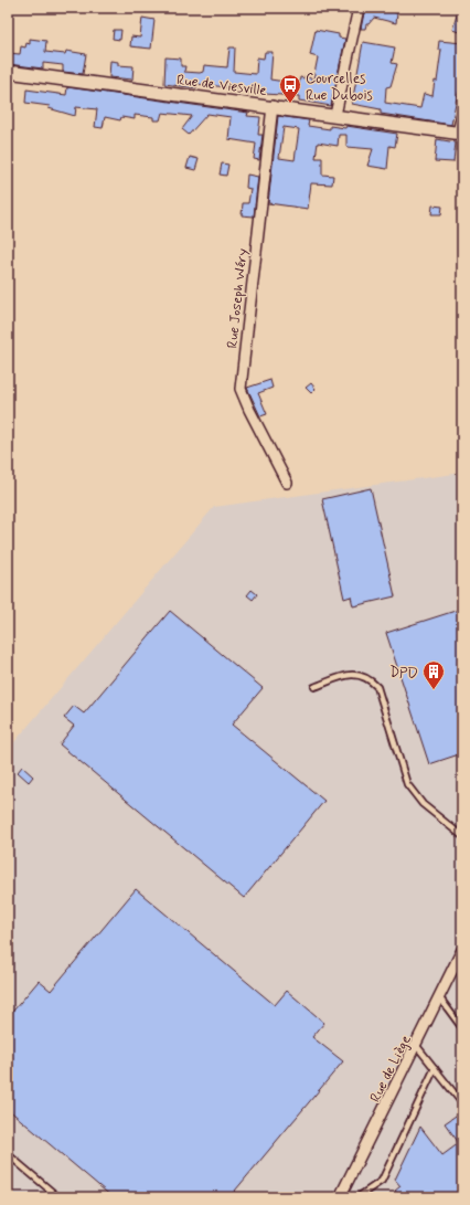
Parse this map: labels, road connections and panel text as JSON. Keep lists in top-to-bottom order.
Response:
{
  "streets": {
    "street": ["Rue de Viesville", "Rue Joseph Wéry", "Rue de Liège"]
  },
  "crossings": [
    ["Rue de Viesville", "Rue Joseph Wéry"]
  ],
  "places": {
    "bus stop": ["Courcelles Rue Dubois"],
    "building": ["DPD"]
  }
}
